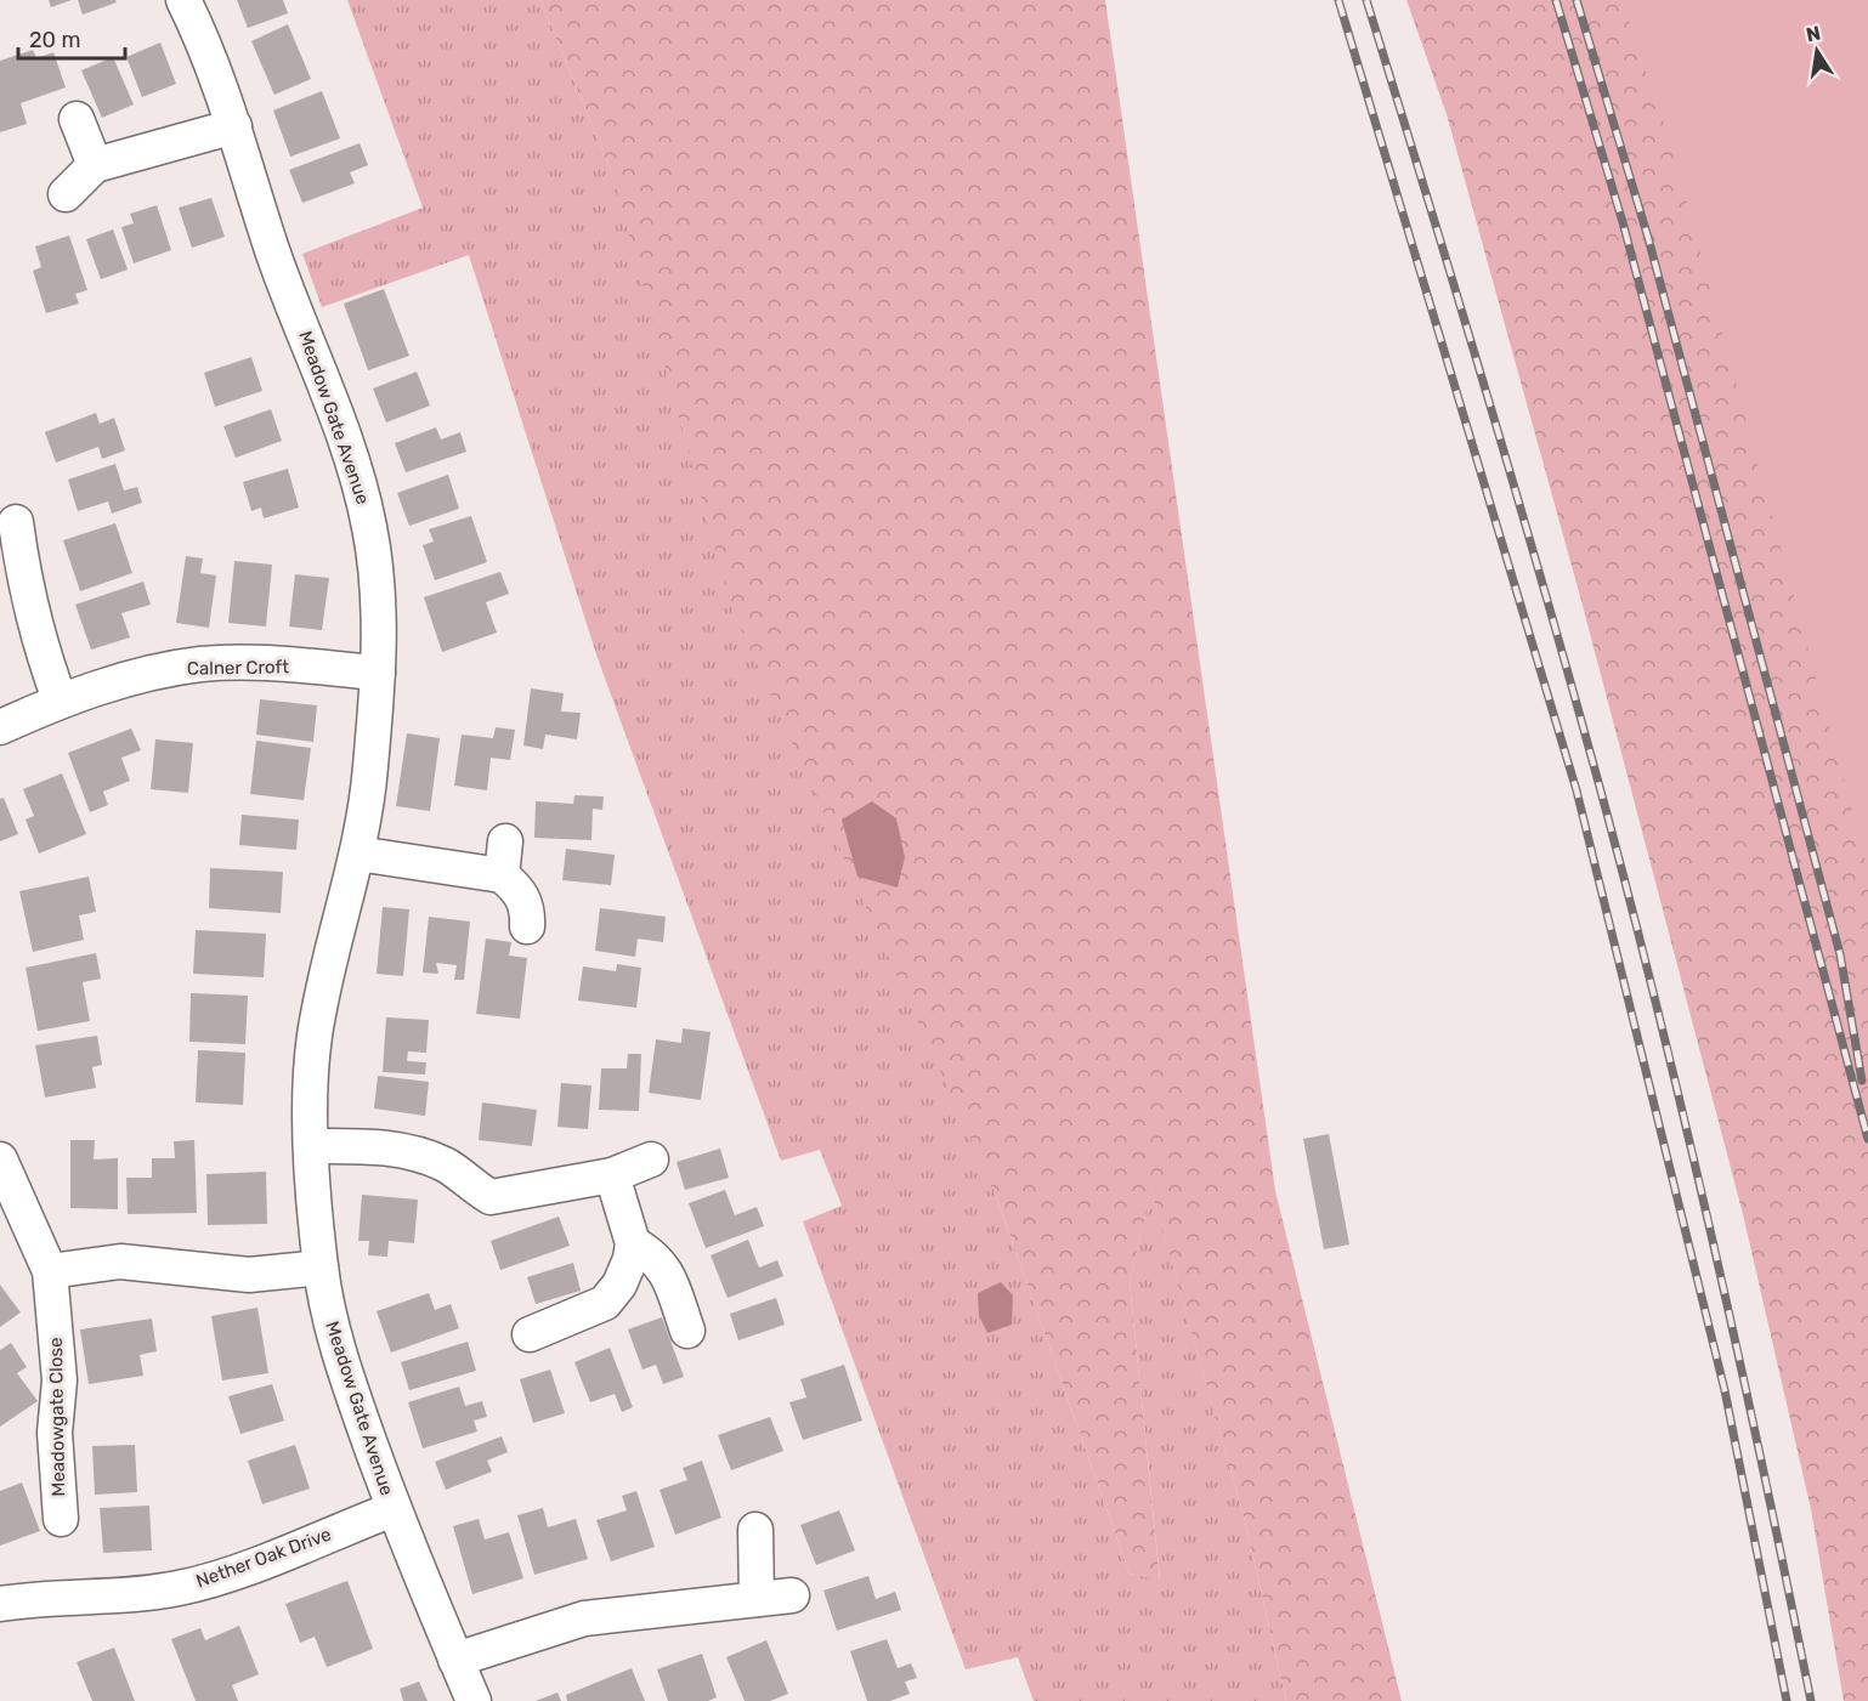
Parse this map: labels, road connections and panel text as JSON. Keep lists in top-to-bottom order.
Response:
{
  "streets": {
    "street": [
      "Meadow Gate Avenue",
      "Calner Croft",
      "Meadowgate Close",
      "Nether Oak Drive"
    ]
  },
  "crossings": [
    ["Meadow Gate Avenue", "Calner Croft"],
    ["Meadow Gate Avenue", "Nether Oak Drive"]
  ],
  "scale_bar": "20 m",
  "north": "top"
}
